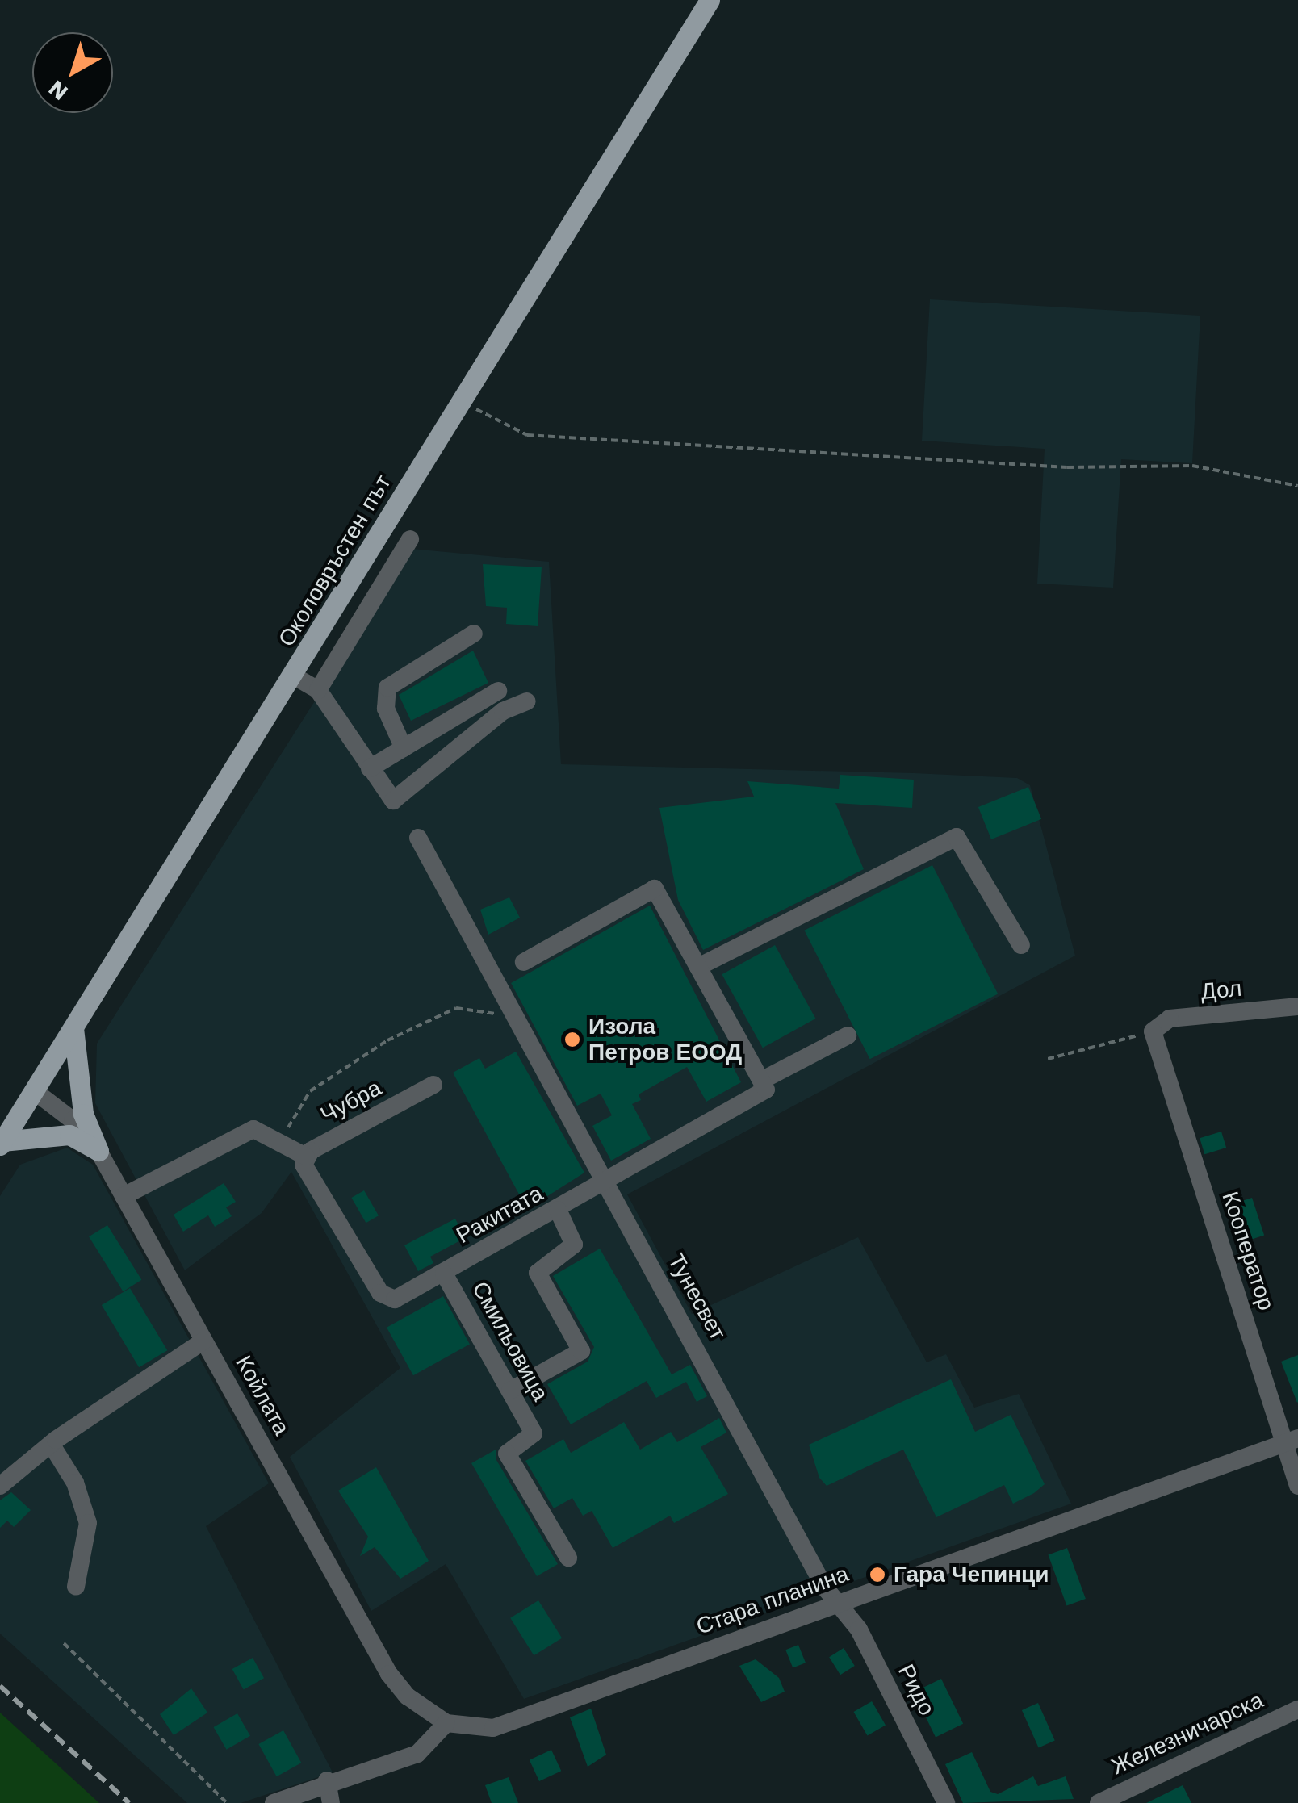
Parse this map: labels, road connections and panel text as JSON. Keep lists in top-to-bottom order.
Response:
{
  "streets": {
    "main road": ["Околовръстен път"],
    "street": [
      "Дол",
      "Чубра",
      "Ракитата",
      "Кооператор",
      "Тунесвет",
      "Смильовица",
      "Койлата",
      "Стара планина",
      "Ридо",
      "Железничарска"
    ]
  },
  "crossings": [
    ["Околовръстен път", "Койлата"],
    ["Дол", "Кооператор"],
    ["Чубра", "Ракитата"],
    ["Ракитата", "Тунесвет"],
    ["Ракитата", "Смильовица"],
    ["Кооператор", "Стара планина"],
    ["Тунесвет", "Стара планина"],
    ["Тунесвет", "Ридо"],
    ["Койлата", "Стара планина"],
    ["Стара планина", "Ридо"]
  ],
  "places": ["Изола Петров ЕООД", "Гара Чепинци"],
  "north": "bottom left"
}
